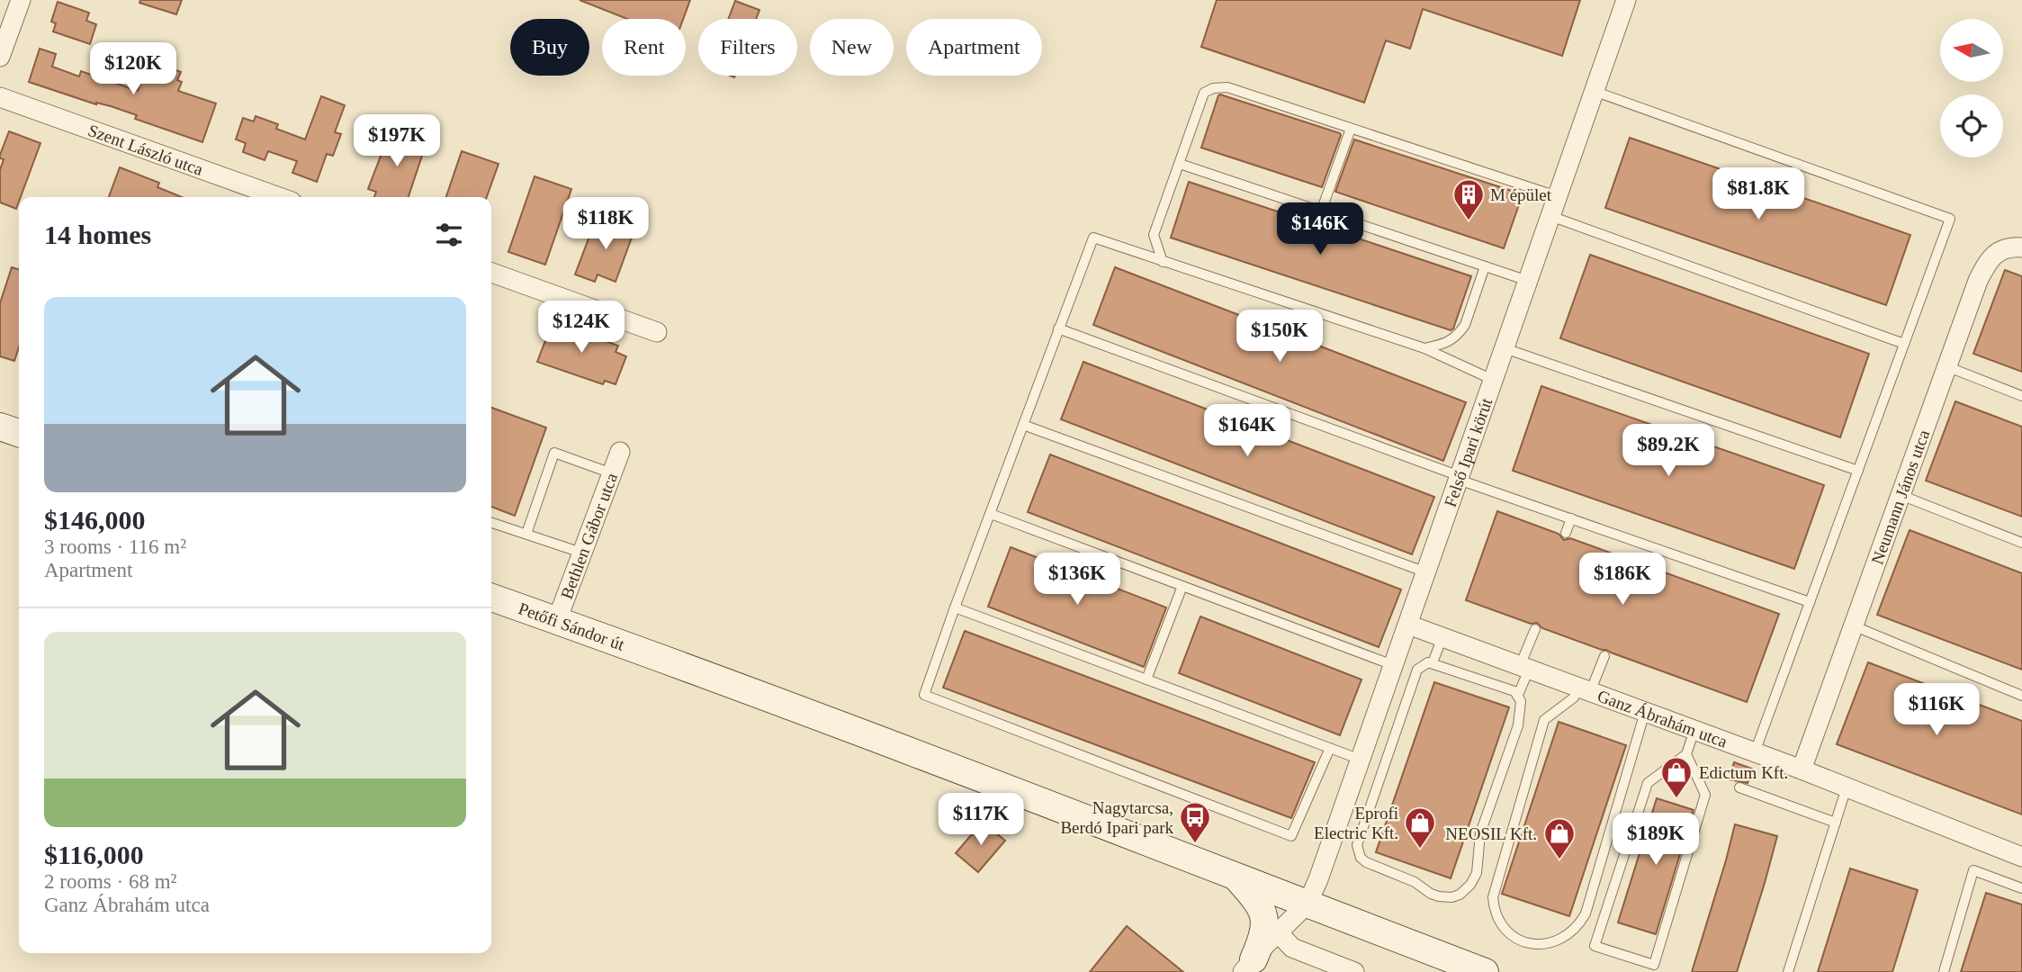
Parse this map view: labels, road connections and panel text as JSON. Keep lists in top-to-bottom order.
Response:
{
  "streets": {
    "main road": ["Petőfi Sándor út"],
    "street": [
      "Szent László utca",
      "Felső Ipari körút",
      "Neumann János utca",
      "Bethlen Gábor utca",
      "Ganz Ábrahám utca"
    ]
  },
  "crossings": [
    ["Felső Ipari körút", "Petőfi Sándor út"],
    ["Felső Ipari körút", "Ganz Ábrahám utca"],
    ["Neumann János utca", "Ganz Ábrahám utca"],
    ["Bethlen Gábor utca", "Petőfi Sándor út"]
  ],
  "places": {
    "building": ["M épület"],
    "shop": ["Edictum Kft.", "Eprofi Electric Kft.", "NEOSIL Kft."],
    "bus stop": ["Nagytarcsa, Berdó Ipari park"]
  },
  "north": "left",
  "page": {
    "chip": [
      "Buy",
      "Rent",
      "Filters",
      "New",
      "Apartment"
    ],
    "price": [
      "$120K",
      "$197K",
      "$81.8K",
      "$118K",
      "$146K",
      "$124K",
      "$150K",
      "$164K",
      "$89.2K",
      "$136K",
      "$186K",
      "$116K",
      "$117K",
      "$189K"
    ],
    "heading": "14 homes",
    "list": [
      {
        "name": "$146,000",
        "note": "3 rooms · 116 m² · Apartment"
      },
      {
        "name": "$116,000",
        "note": "2 rooms · 68 m² · Ganz Ábrahám utca"
      }
    ]
  }
}
